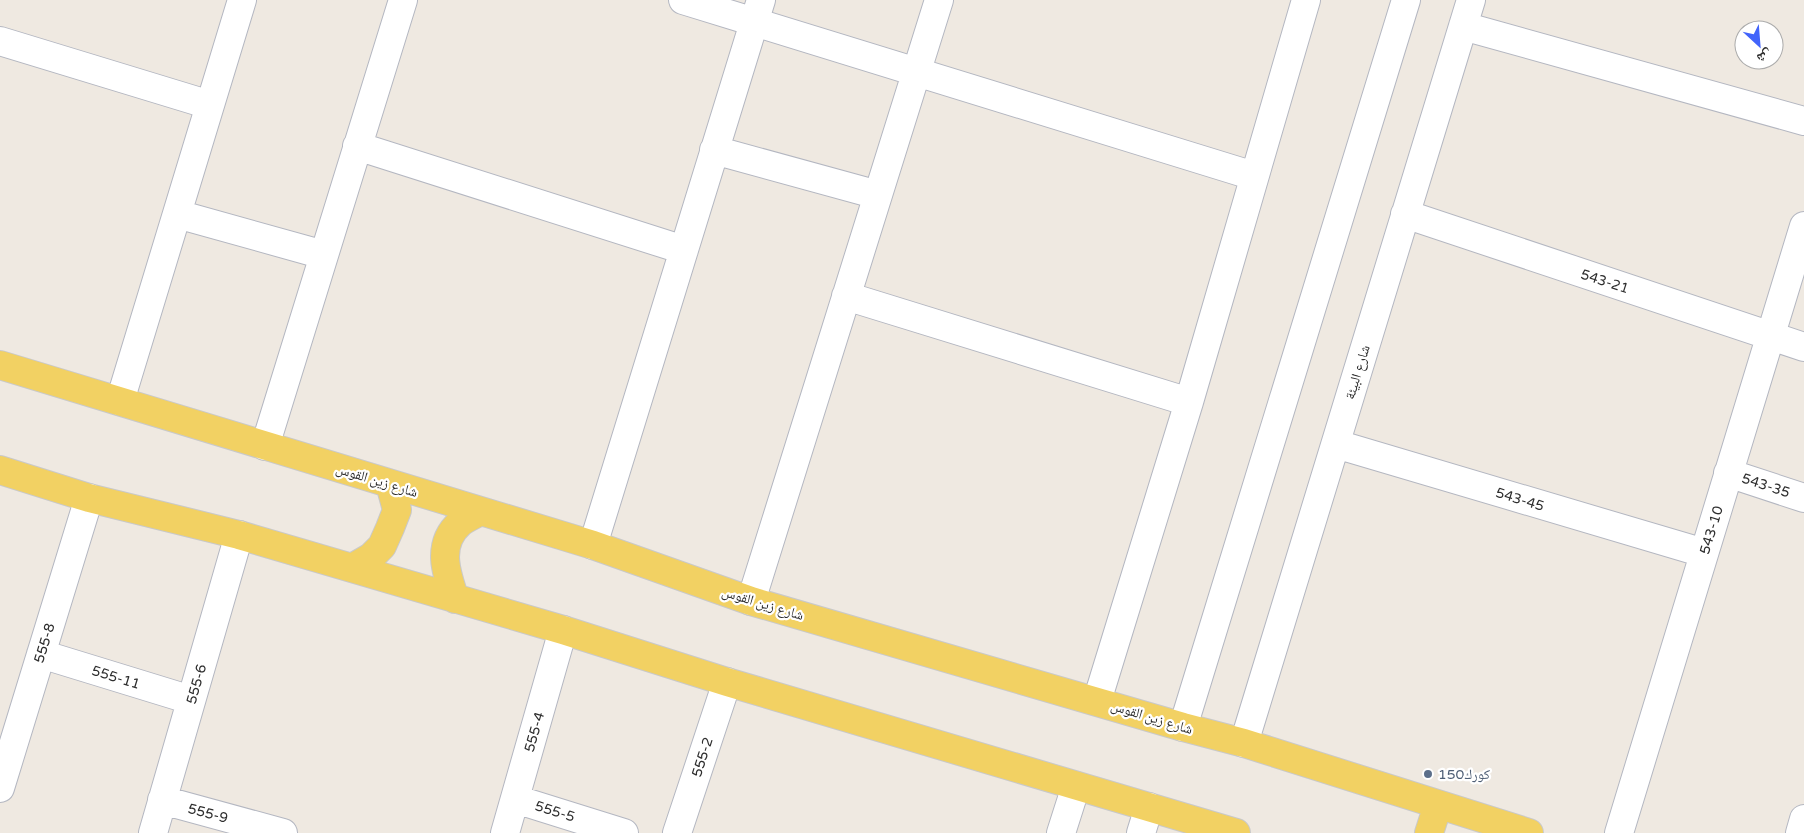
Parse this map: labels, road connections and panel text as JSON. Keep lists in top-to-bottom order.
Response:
{
  "streets": {
    "main road": ["شارع زين القوس"],
    "street": [
      "543-21",
      "شارع البيئة",
      "543-35",
      "543-45",
      "543-10",
      "555-8",
      "555-11",
      "555-6",
      "555-4",
      "555-2",
      "555-5",
      "555-9"
    ]
  },
  "crossings": [
    ["543-21", "شارع البيئة"],
    ["543-21", "543-10"],
    ["شارع البيئة", "شارع زين القوس"],
    ["شارع البيئة", "543-45"],
    ["543-35", "543-10"],
    ["543-45", "543-10"],
    ["555-8", "555-11"],
    ["555-11", "555-6"],
    ["555-6", "555-9"],
    ["555-4", "555-5"]
  ],
  "places": ["كورك150"],
  "north": "bottom right"
}
